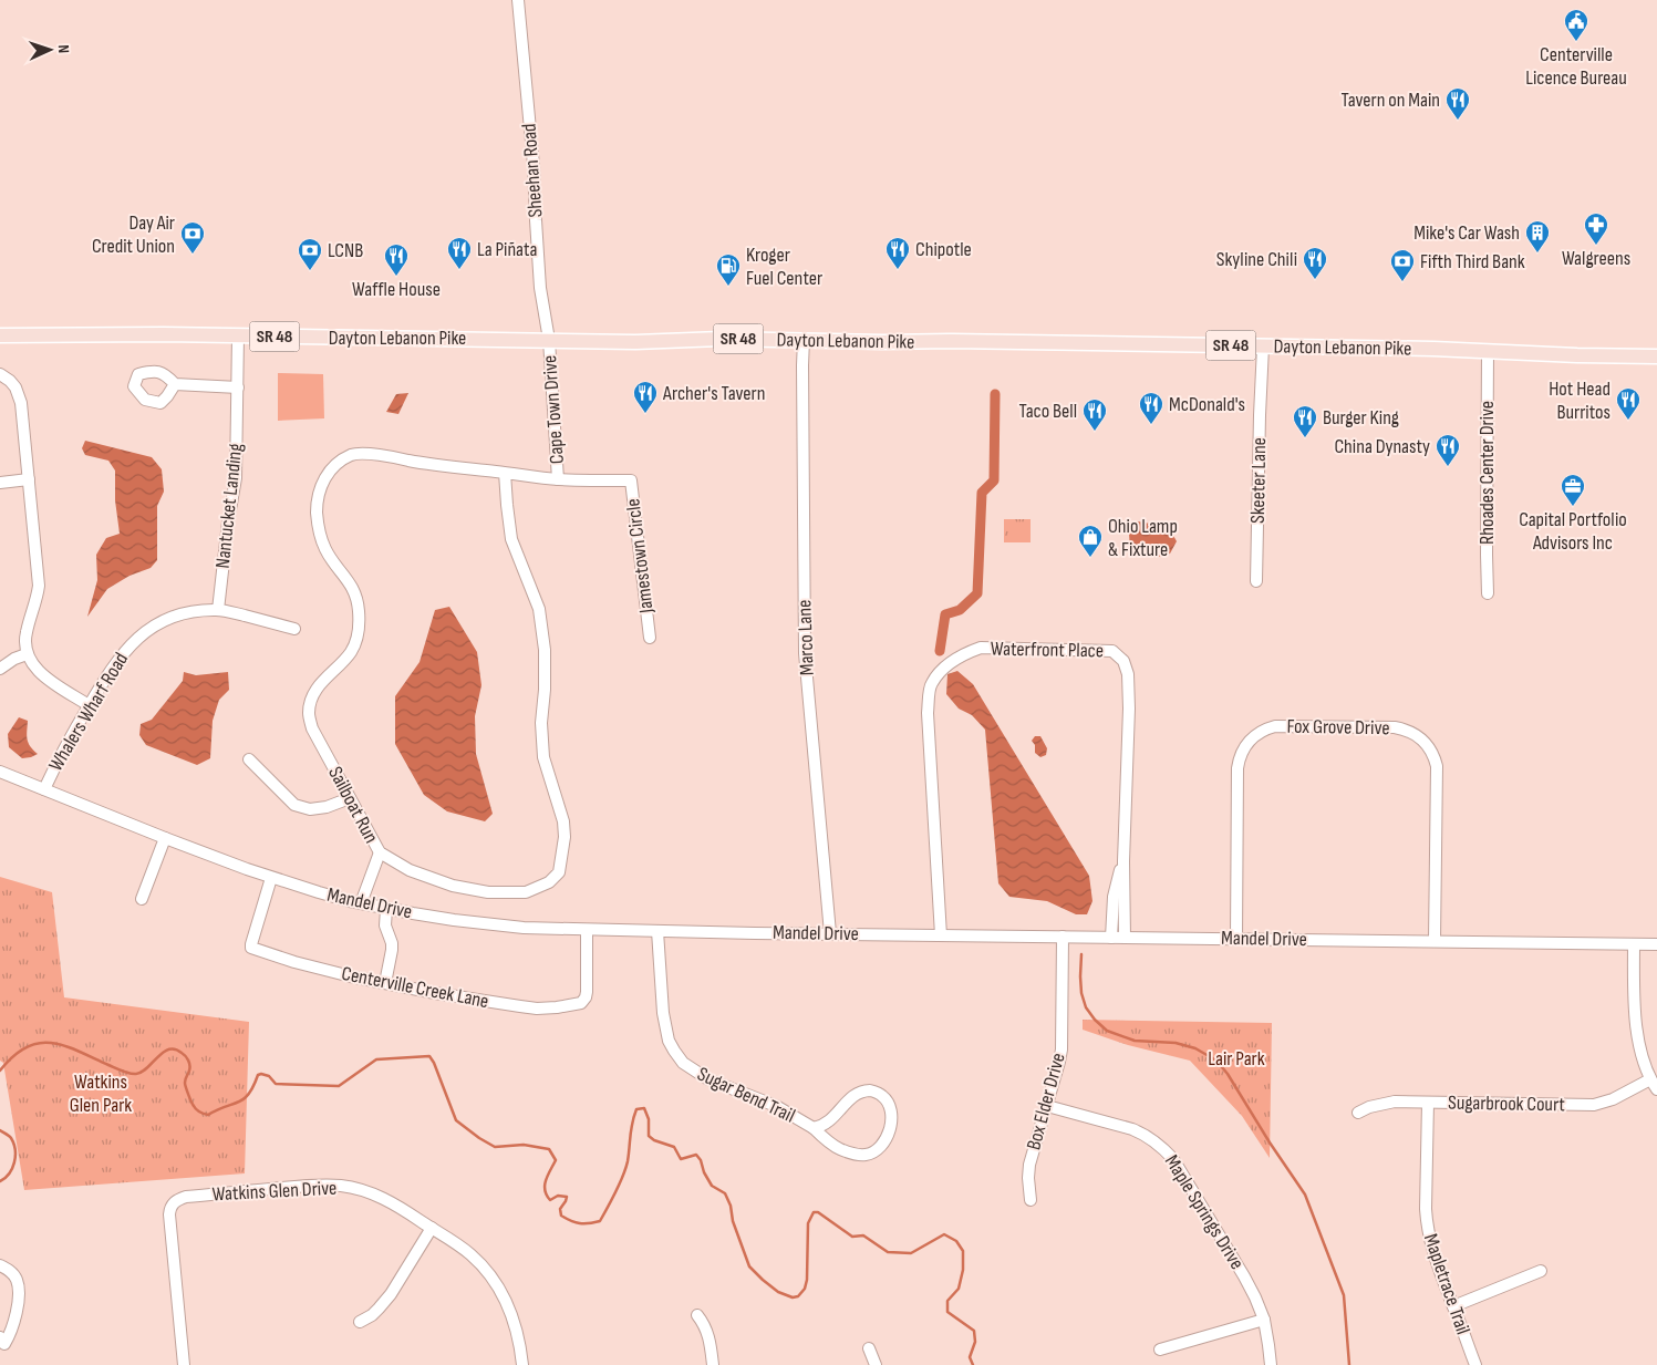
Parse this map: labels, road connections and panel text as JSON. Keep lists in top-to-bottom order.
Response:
{
  "streets": {
    "main road": ["SR 48", "Dayton Lebanon Pike"],
    "street": [
      "Sheehan Road",
      "Cape Town Drive",
      "Rhoades Center Drive",
      "Skeeter Lane",
      "Nantucket Landing",
      "Jamestown Circle",
      "Marco Lane",
      "Waterfront Place",
      "Whalers Wharf Road",
      "Fox Grove Drive",
      "Sailboat Run",
      "Mandel Drive",
      "Centerville Creek Lane",
      "Sugar Bend Trail",
      "Box Elder Drive",
      "Sugarbrook Court",
      "Watkins Glen Drive",
      "Maple Springs Drive",
      "Mapletrace Trail"
    ]
  },
  "crossings": [
    ["Sheehan Road", "Dayton Lebanon Pike"],
    ["Sheehan Road", "Cape Town Drive"],
    ["Dayton Lebanon Pike", "Cape Town Drive"],
    ["Dayton Lebanon Pike", "Rhoades Center Drive"],
    ["Dayton Lebanon Pike", "Skeeter Lane"],
    ["Dayton Lebanon Pike", "Nantucket Landing"],
    ["Dayton Lebanon Pike", "Marco Lane"],
    ["Cape Town Drive", "Jamestown Circle"],
    ["Cape Town Drive", "Sailboat Run"],
    ["Nantucket Landing", "Whalers Wharf Road"],
    ["Jamestown Circle", "Sailboat Run"],
    ["Marco Lane", "Mandel Drive"],
    ["Waterfront Place", "Mandel Drive"],
    ["Whalers Wharf Road", "Mandel Drive"],
    ["Fox Grove Drive", "Mandel Drive"],
    ["Mandel Drive", "Centerville Creek Lane"],
    ["Mandel Drive", "Sugar Bend Trail"],
    ["Mandel Drive", "Box Elder Drive"],
    ["Box Elder Drive", "Maple Springs Drive"],
    ["Sugarbrook Court", "Mapletrace Trail"]
  ],
  "parks": ["Lair Park", "Watkins Glen Park"],
  "places": {
    "public building": ["Centerville Licence Bureau"],
    "restaurant": [
      "Tavern on Main",
      "La Piñata",
      "Chipotle",
      "Waffle House",
      "Skyline Chili",
      "Archer's Tavern",
      "Hot Head Burritos",
      "McDonald's",
      "Taco Bell",
      "Burger King",
      "China Dynasty"
    ],
    "pharmacy": ["Walgreens"],
    "building": ["Mike's Car Wash"],
    "bank": ["Day Air Credit Union", "LCNB", "Fifth Third Bank"],
    "fuel station": ["Kroger Fuel Center"],
    "office": ["Capital Portfolio Advisors Inc"],
    "shop": ["Ohio Lamp & Fixture"]
  },
  "north": "right"
}
